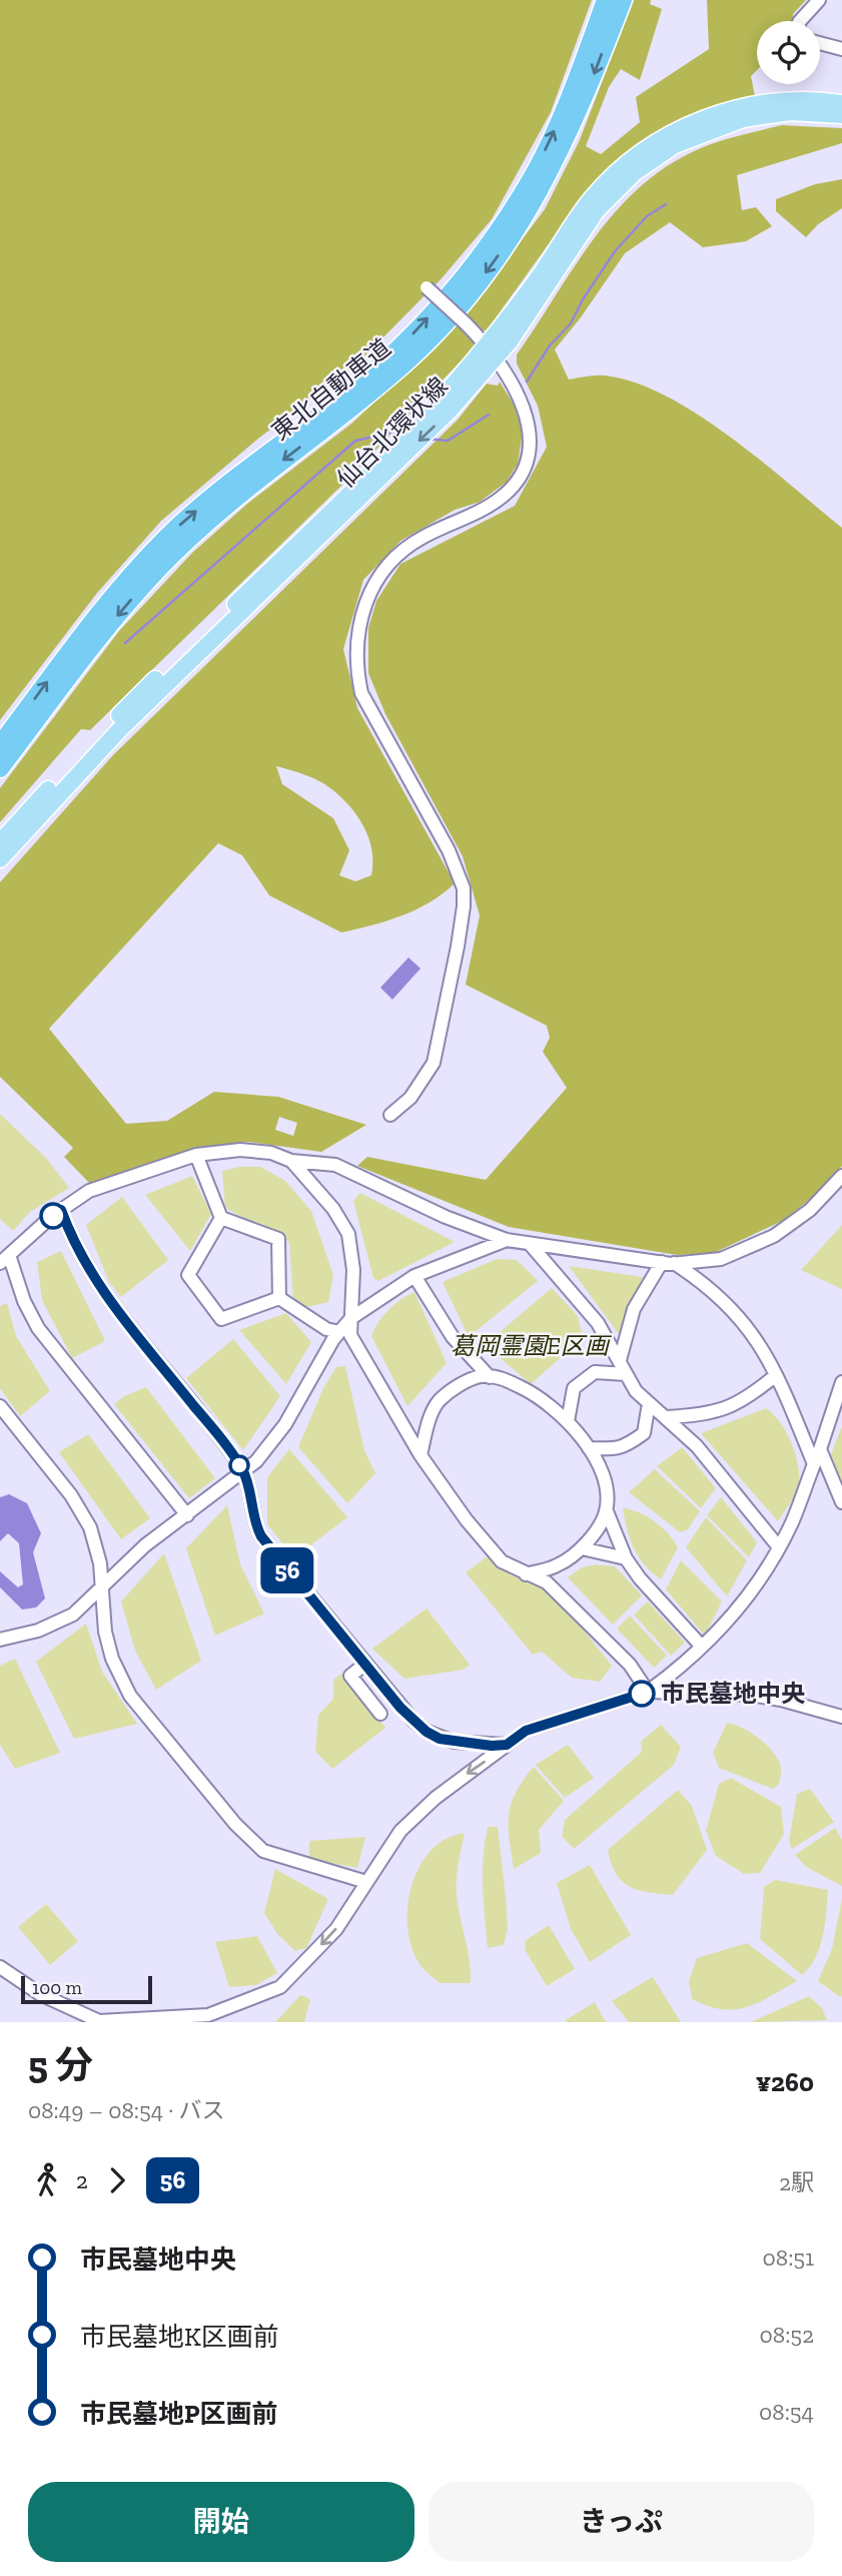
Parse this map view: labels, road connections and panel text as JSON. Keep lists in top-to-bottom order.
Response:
{
  "streets": {
    "highway": ["東北自動車道"],
    "main road": ["仙台北環状線"]
  },
  "parks": ["葛岡霊園E区画"],
  "places": ["市民墓地中央"],
  "lines": ["bus line 56"],
  "scale_bar": "100 m",
  "page": {
    "on_map": "56",
    "scale": "100 m",
    "heading": ["5 分", "08:49 – 08:54 · バス", "¥260"],
    "legs": ["2", "56", "2駅"],
    "list": [
      {
        "name": "市民墓地中央",
        "value": "08:51"
      },
      {
        "name": "市民墓地K区画前",
        "value": "08:52"
      },
      {
        "name": "市民墓地P区画前",
        "value": "08:54"
      }
    ],
    "buttons": ["開始", "きっぷ"]
  }
}
